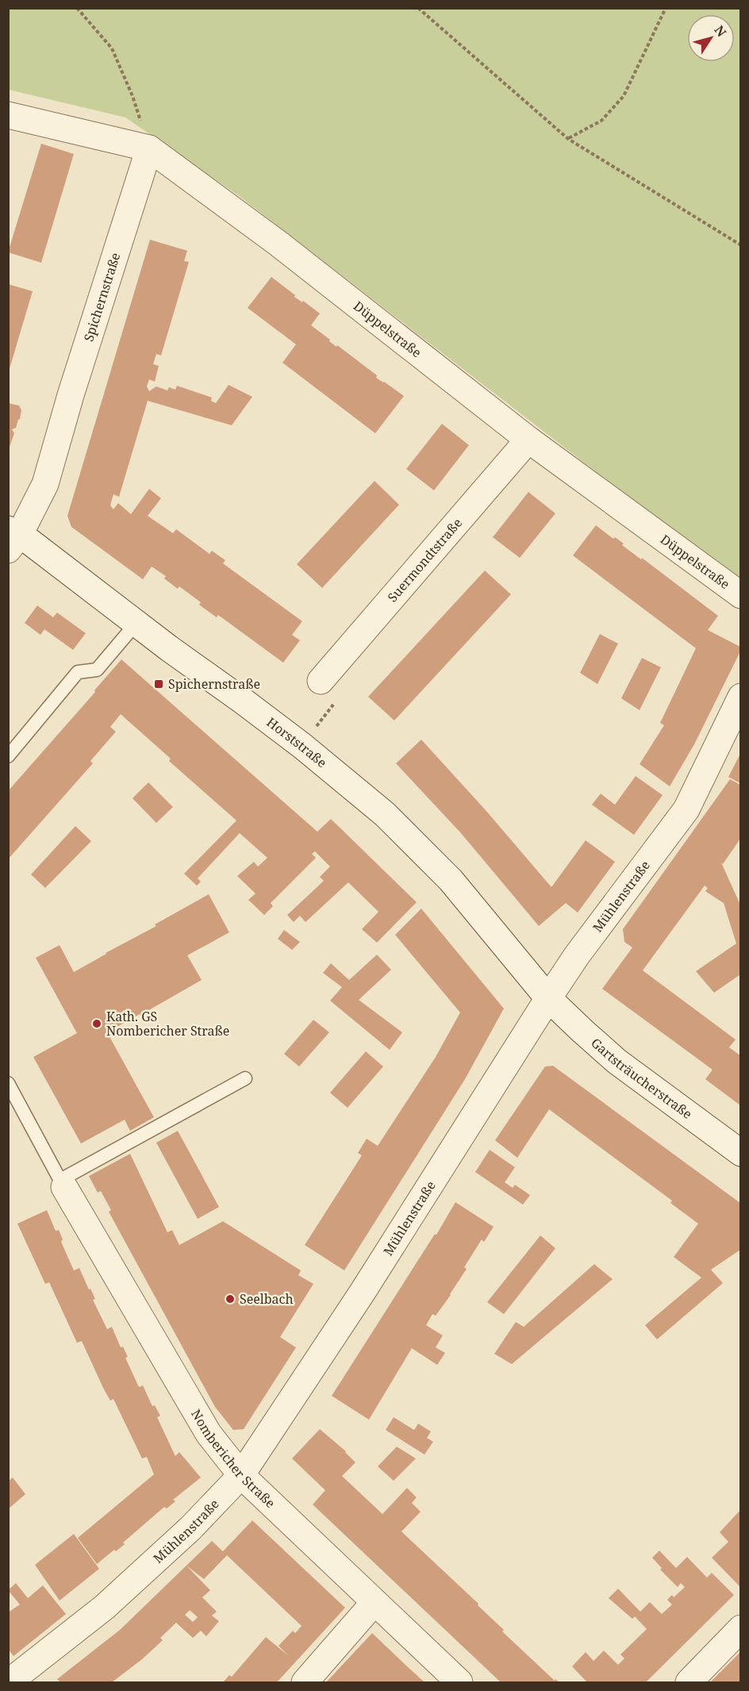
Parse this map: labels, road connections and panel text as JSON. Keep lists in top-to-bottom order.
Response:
{
  "streets": {
    "street": [
      "Spichernstraße",
      "Düppelstraße",
      "Suermondtstraße",
      "Horststraße",
      "Mühlenstraße",
      "Gartsträucherstraße",
      "Nombericher Straße"
    ]
  },
  "crossings": [
    ["Spichernstraße", "Düppelstraße"],
    ["Spichernstraße", "Horststraße"],
    ["Düppelstraße", "Suermondtstraße"],
    ["Horststraße", "Mühlenstraße"],
    ["Horststraße", "Gartsträucherstraße"],
    ["Mühlenstraße", "Gartsträucherstraße"],
    ["Mühlenstraße", "Nombericher Straße"]
  ],
  "places": {
    "transit": ["Spichernstraße"],
    "other": ["Kath. GS Nombericher Straße", "Seelbach"]
  },
  "north": "top right"
}
